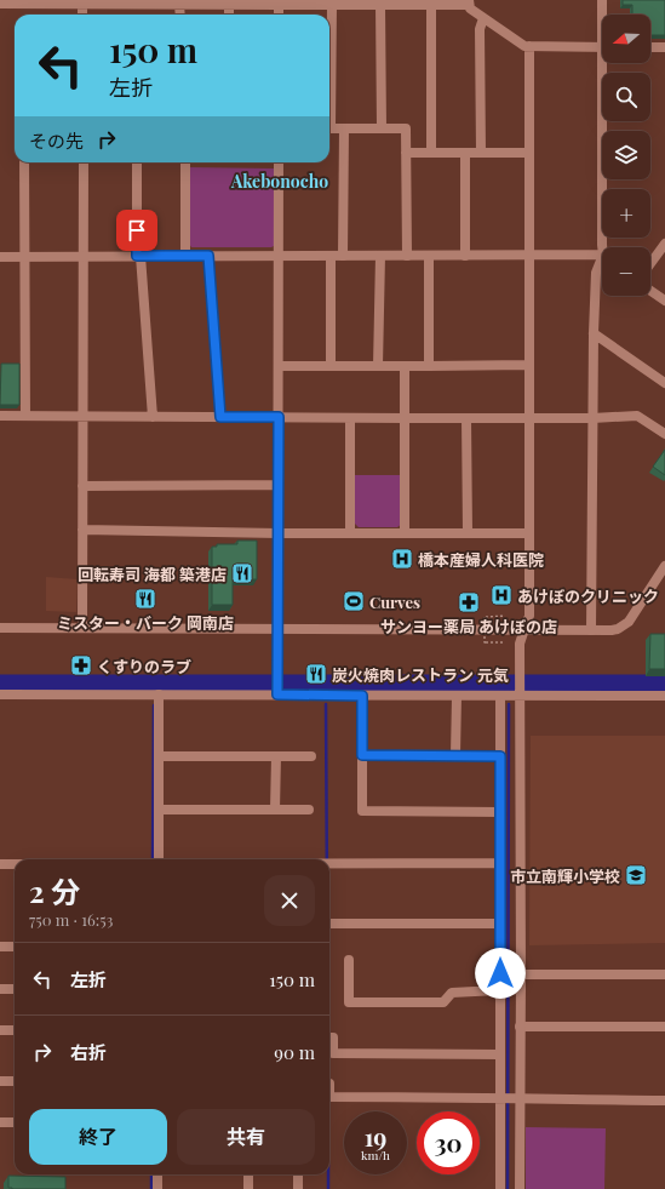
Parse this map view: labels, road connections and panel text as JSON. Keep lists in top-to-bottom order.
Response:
{
  "districts": ["Akebonocho"],
  "places": {
    "hospital": ["橋本産婦人科医院", "あけぼのクリニック"],
    "restaurant": ["回転寿司 海都 築港店", "ミスター・バーク 岡南店", "炭火焼肉レストラン 元気"],
    "sports": ["Curves"],
    "pharmacy": ["サンヨー薬局 あけぼの店", "くすりのラブ"],
    "school or university": ["市立南輝小学校"]
  },
  "north": "left",
  "page": {
    "map_buttons": ["+", "−"],
    "turn": ["150 m", "左折"],
    "then": "その先",
    "heading": ["2 分", "750 m · 16:53"],
    "list": [
      {
        "name": "左折",
        "value": "150 m"
      },
      {
        "name": "右折",
        "value": "90 m"
      }
    ],
    "buttons": ["終了", "共有"],
    "speed": "19 km/h",
    "limit": "30"
  }
}
